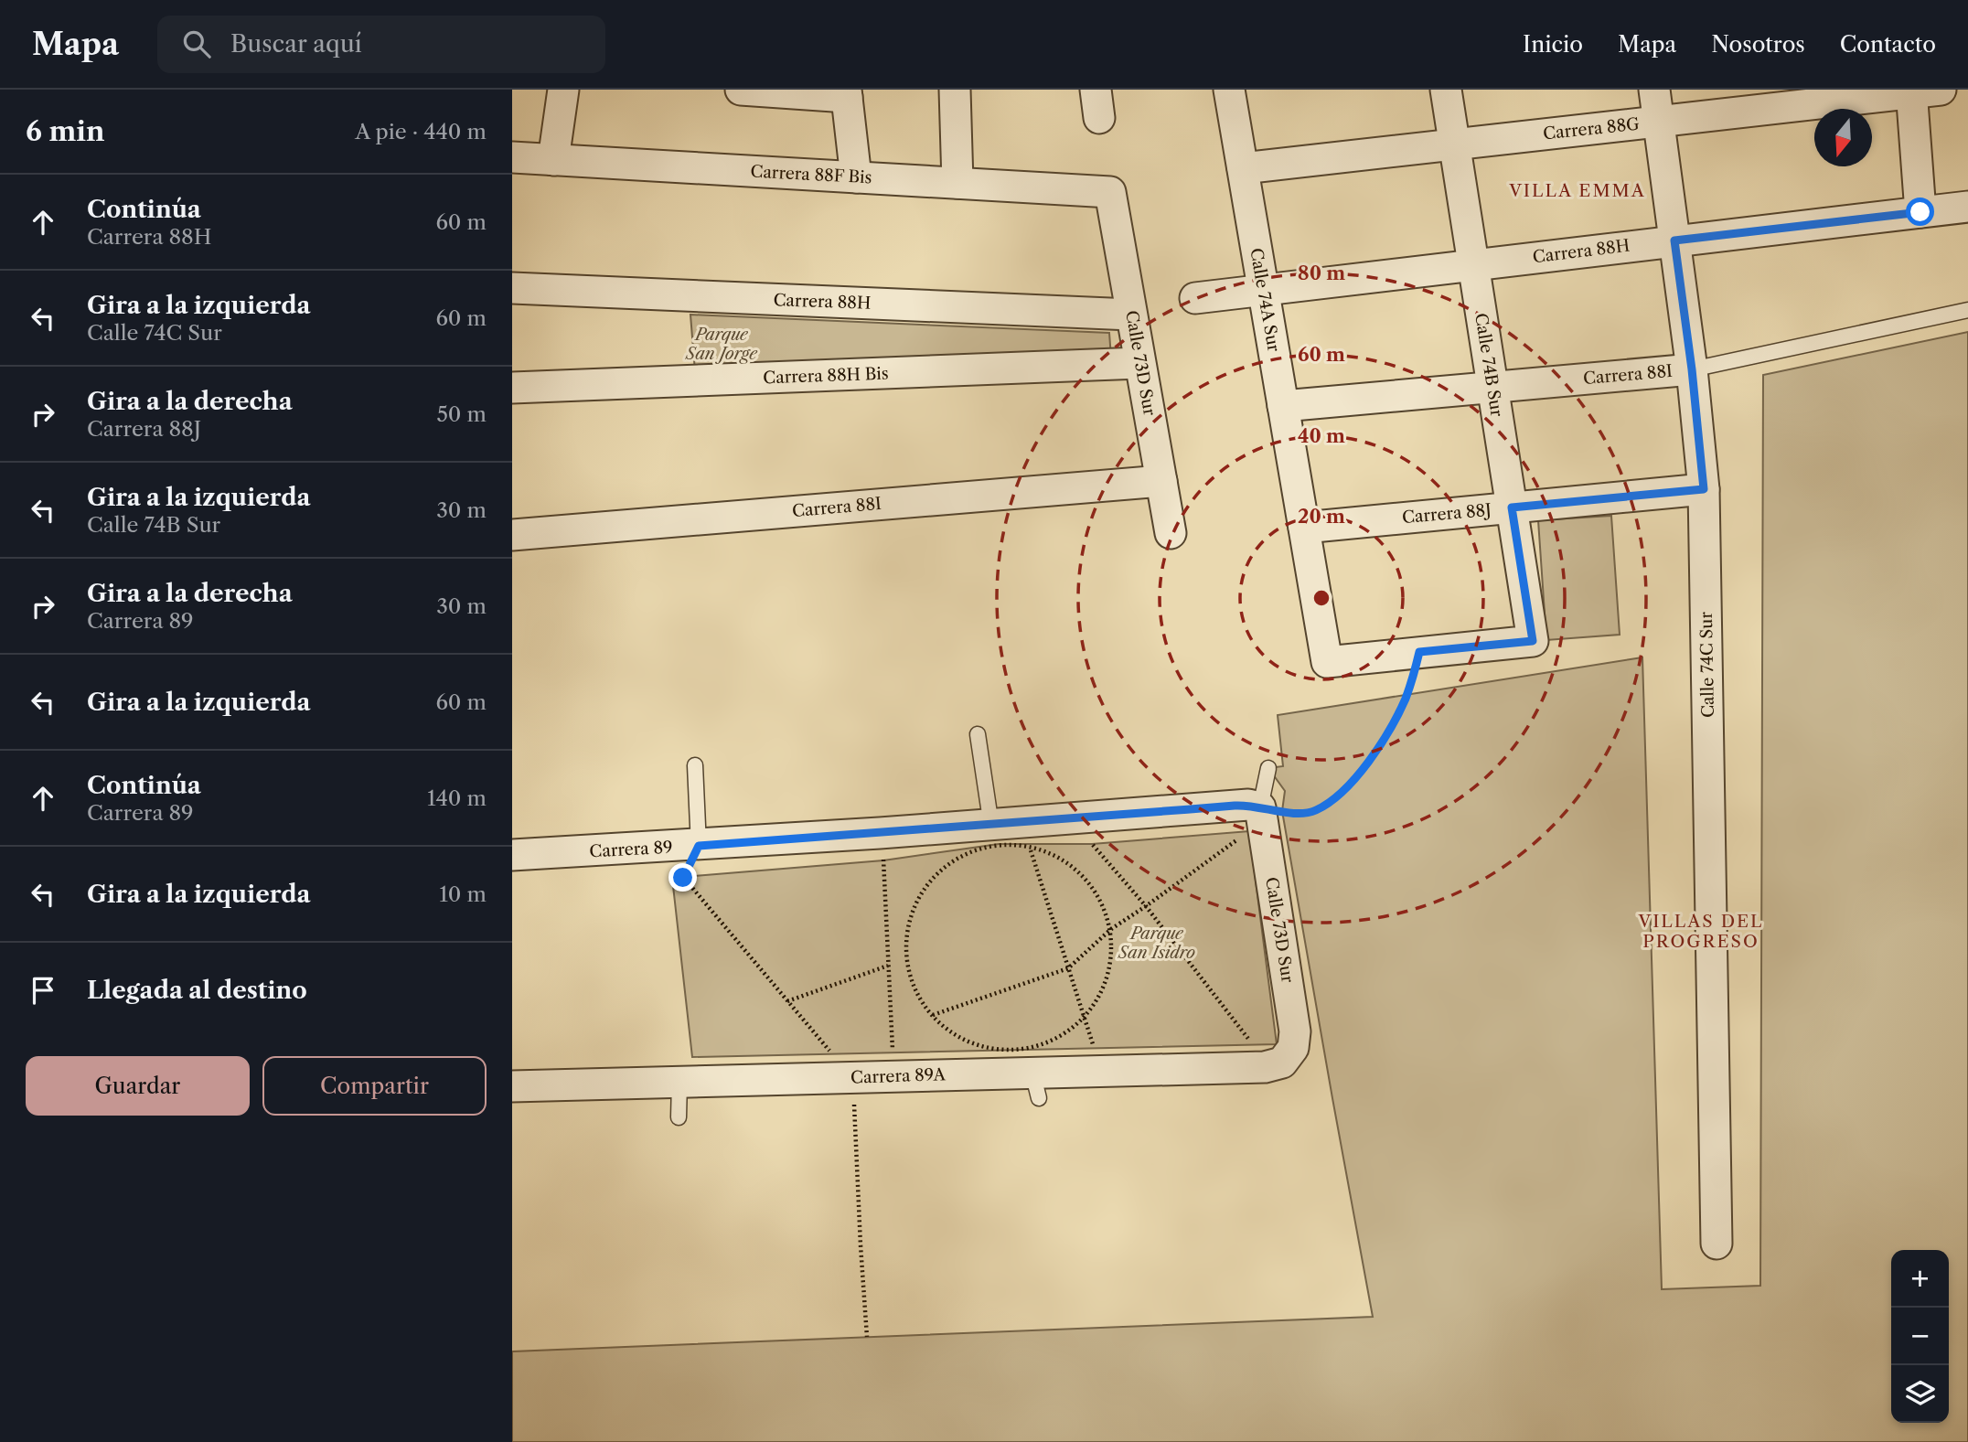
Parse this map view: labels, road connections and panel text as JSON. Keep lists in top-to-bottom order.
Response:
{
  "streets": {
    "street": [
      "Carrera 88G",
      "Carrera 88F Bis",
      "Carrera 88H",
      "Calle 74A Sur",
      "Calle 73D Sur",
      "Calle 74B Sur",
      "Carrera 88I",
      "Carrera 88H Bis",
      "Carrera 88J",
      "Calle 74C Sur",
      "Carrera 89",
      "Carrera 89A"
    ]
  },
  "crossings": [
    ["Carrera 88G", "Calle 74A Sur"],
    ["Carrera 88G", "Calle 74B Sur"],
    ["Carrera 88G", "Calle 74C Sur"],
    ["Carrera 88F Bis", "Calle 73D Sur"],
    ["Carrera 88H", "Calle 74A Sur"],
    ["Carrera 88H", "Calle 73D Sur"],
    ["Carrera 88H", "Calle 74B Sur"],
    ["Carrera 88H", "Calle 74C Sur"],
    ["Calle 74A Sur", "Calle 74B Sur"],
    ["Calle 74A Sur", "Carrera 88I"],
    ["Calle 74A Sur", "Carrera 88J"],
    ["Calle 73D Sur", "Carrera 88I"],
    ["Calle 73D Sur", "Carrera 88H Bis"],
    ["Calle 73D Sur", "Carrera 89"],
    ["Calle 73D Sur", "Carrera 89A"],
    ["Calle 74B Sur", "Carrera 88I"],
    ["Calle 74B Sur", "Carrera 88J"],
    ["Carrera 88I", "Calle 74C Sur"],
    ["Carrera 88J", "Calle 74C Sur"]
  ],
  "districts": ["VILLA EMMA", "VILLAS DEL PROGRESO"],
  "parks": ["Parque San Jorge", "Parque San Isidro"],
  "north": "bottom",
  "page": {
    "header": "Mapa",
    "search": "Buscar aquí",
    "nav": [
      "Inicio",
      "Mapa",
      "Nosotros",
      "Contacto"
    ],
    "heading": ["6 min", "A pie · 440 m"],
    "list": [
      ["Continúa", "Carrera 88H", "60 m"],
      ["Gira a la izquierda", "Calle 74C Sur", "60 m"],
      ["Gira a la derecha", "Carrera 88J", "50 m"],
      ["Gira a la izquierda", "Calle 74B Sur", "30 m"],
      ["Gira a la derecha", "Carrera 89", "30 m"],
      ["Gira a la izquierda", "60 m"],
      ["Continúa", "Carrera 89", "140 m"],
      ["Gira a la izquierda", "10 m"],
      "Llegada al destino"
    ],
    "buttons": ["Guardar", "Compartir"],
    "map_buttons": ["+", "−"]
  },
  "rings": [
    "80 m",
    "60 m",
    "40 m",
    "20 m"
  ]
}
